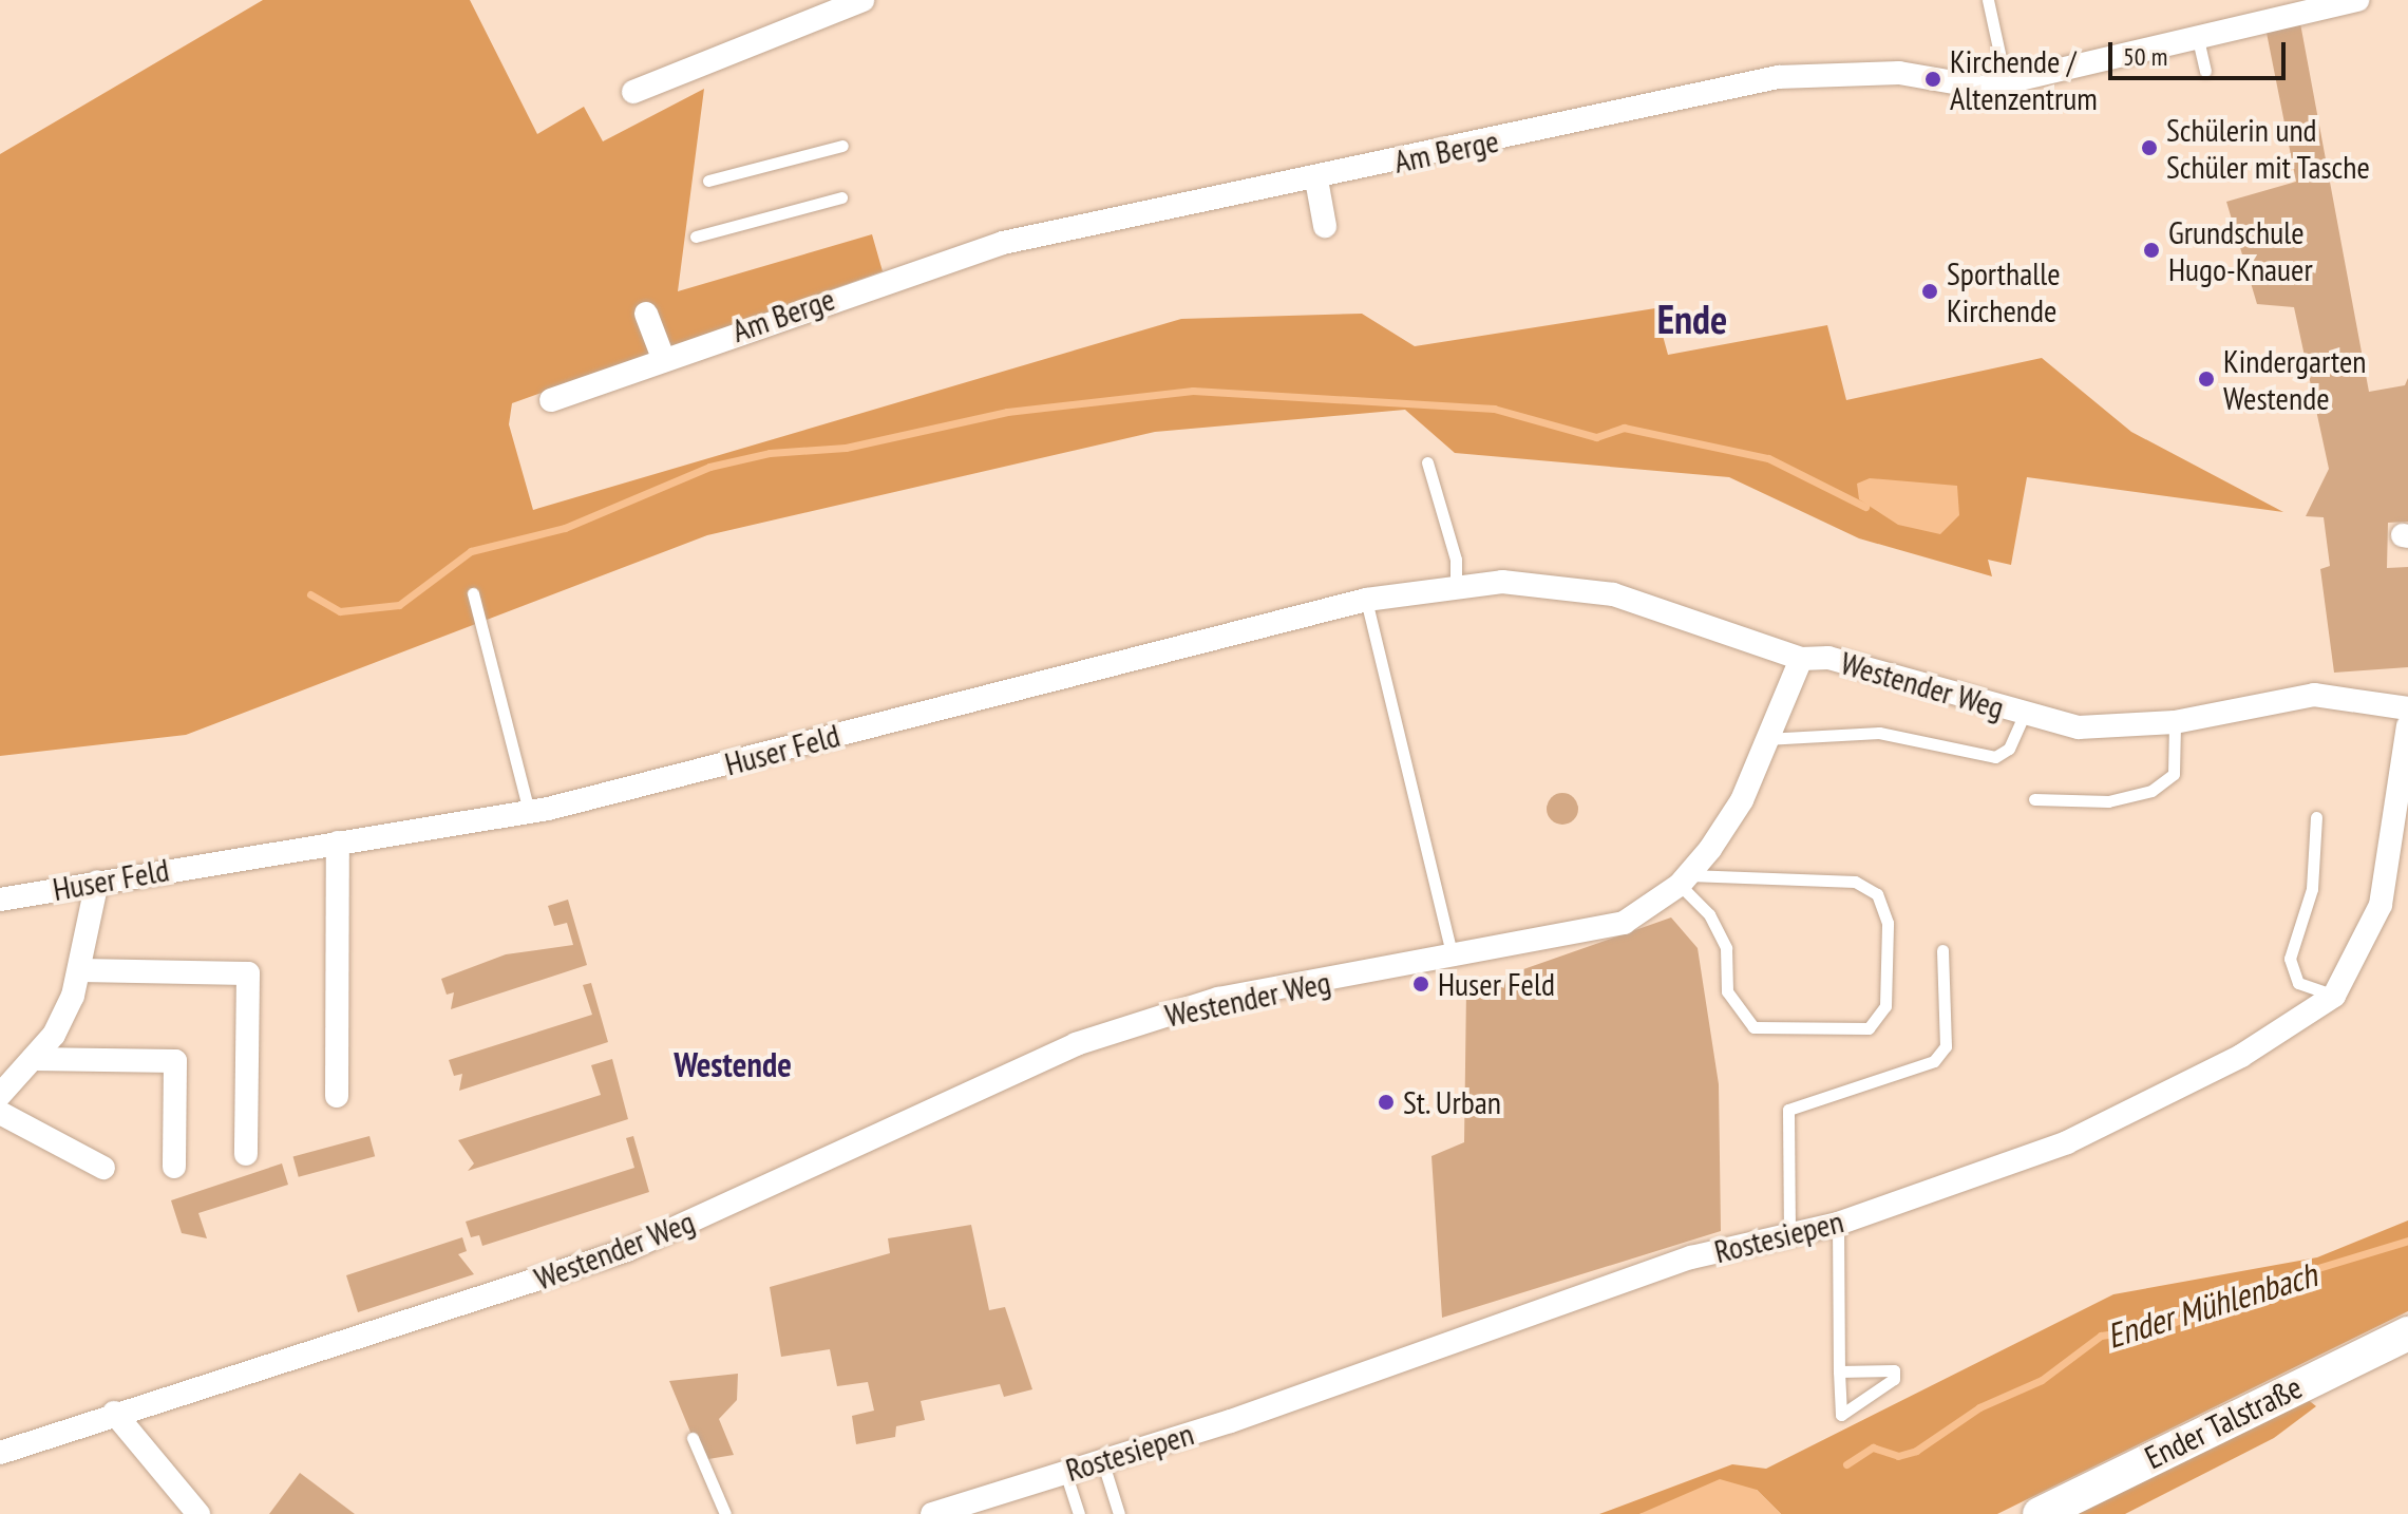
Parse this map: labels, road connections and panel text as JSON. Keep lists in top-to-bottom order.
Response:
{
  "streets": {
    "main road": ["Ender Talstraße"],
    "street": [
      "Am Berge",
      "Westender Weg",
      "Huser Feld",
      "Rostesiepen"
    ]
  },
  "crossings": [
    ["Westender Weg", "Huser Feld"]
  ],
  "districts": ["Ende", "Westende"],
  "water": ["Ender Mühlenbach"],
  "places": [
    "Kirchende / Altenzentrum",
    "Schülerin und Schüler mit Tasche",
    "Grundschule Hugo-Knauer",
    "Sporthalle Kirchende",
    "Kindergarten Westende",
    "Huser Feld",
    "St. Urban"
  ],
  "scale_bar": "50 m"
}
